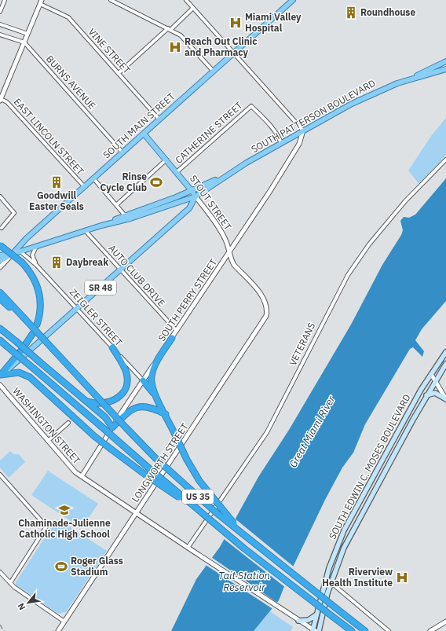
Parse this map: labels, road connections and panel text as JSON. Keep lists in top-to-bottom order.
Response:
{
  "streets": {
    "highway": ["US 35"],
    "main road": [
      "SOUTH PATTERSON BOULEVARD",
      "SOUTH MAIN STREET",
      "STOUT STREET",
      "SR 48",
      "SOUTH EDWIN C. MOSES BOULEVARD"
    ],
    "street": [
      "VINE STREET",
      "BURNS AVENUE",
      "CATHERINE STREET",
      "EAST LINCOLN STREET",
      "AUTO CLUB DRIVE",
      "SOUTH PERRY STREET",
      "ZEIGLER STREET",
      "VETERANS",
      "WASHINGTON STREET",
      "LONGWORTH STREET"
    ]
  },
  "crossings": [
    ["VINE STREET", "SOUTH MAIN STREET"],
    ["BURNS AVENUE", "SOUTH MAIN STREET"],
    ["SOUTH PATTERSON BOULEVARD", "SOUTH MAIN STREET"],
    ["SOUTH PATTERSON BOULEVARD", "CATHERINE STREET"],
    ["SOUTH PATTERSON BOULEVARD", "STOUT STREET"],
    ["SOUTH PATTERSON BOULEVARD", "AUTO CLUB DRIVE"],
    ["SOUTH PATTERSON BOULEVARD", "SR 48"],
    ["SOUTH PATTERSON BOULEVARD", "SOUTH PERRY STREET"],
    ["SOUTH PATTERSON BOULEVARD", "ZEIGLER STREET"],
    ["SOUTH MAIN STREET", "EAST LINCOLN STREET"],
    ["SOUTH MAIN STREET", "STOUT STREET"],
    ["CATHERINE STREET", "STOUT STREET"],
    ["STOUT STREET", "SR 48"],
    ["STOUT STREET", "SOUTH PERRY STREET"],
    ["STOUT STREET", "LONGWORTH STREET"],
    ["AUTO CLUB DRIVE", "SR 48"],
    ["AUTO CLUB DRIVE", "SOUTH PERRY STREET"],
    ["SR 48", "ZEIGLER STREET"],
    ["SOUTH PERRY STREET", "ZEIGLER STREET"],
    ["SOUTH PERRY STREET", "WASHINGTON STREET"],
    ["VETERANS", "WASHINGTON STREET"],
    ["WASHINGTON STREET", "LONGWORTH STREET"]
  ],
  "water": ["Great Miami River", "Tait Station Reservoir"],
  "places": {
    "building": ["Roundhouse", "Goodwill Easter Seals", "Daybreak"],
    "hospital": ["Miami Valley Hospital", "Reach Out Clinic and Pharmacy", "Riverview Health Institute"],
    "sports": ["Rinse Cycle Club", "Roger Glass Stadium"],
    "school or university": ["Chaminade-Julienne Catholic High School"]
  },
  "north": "bottom left"
}
